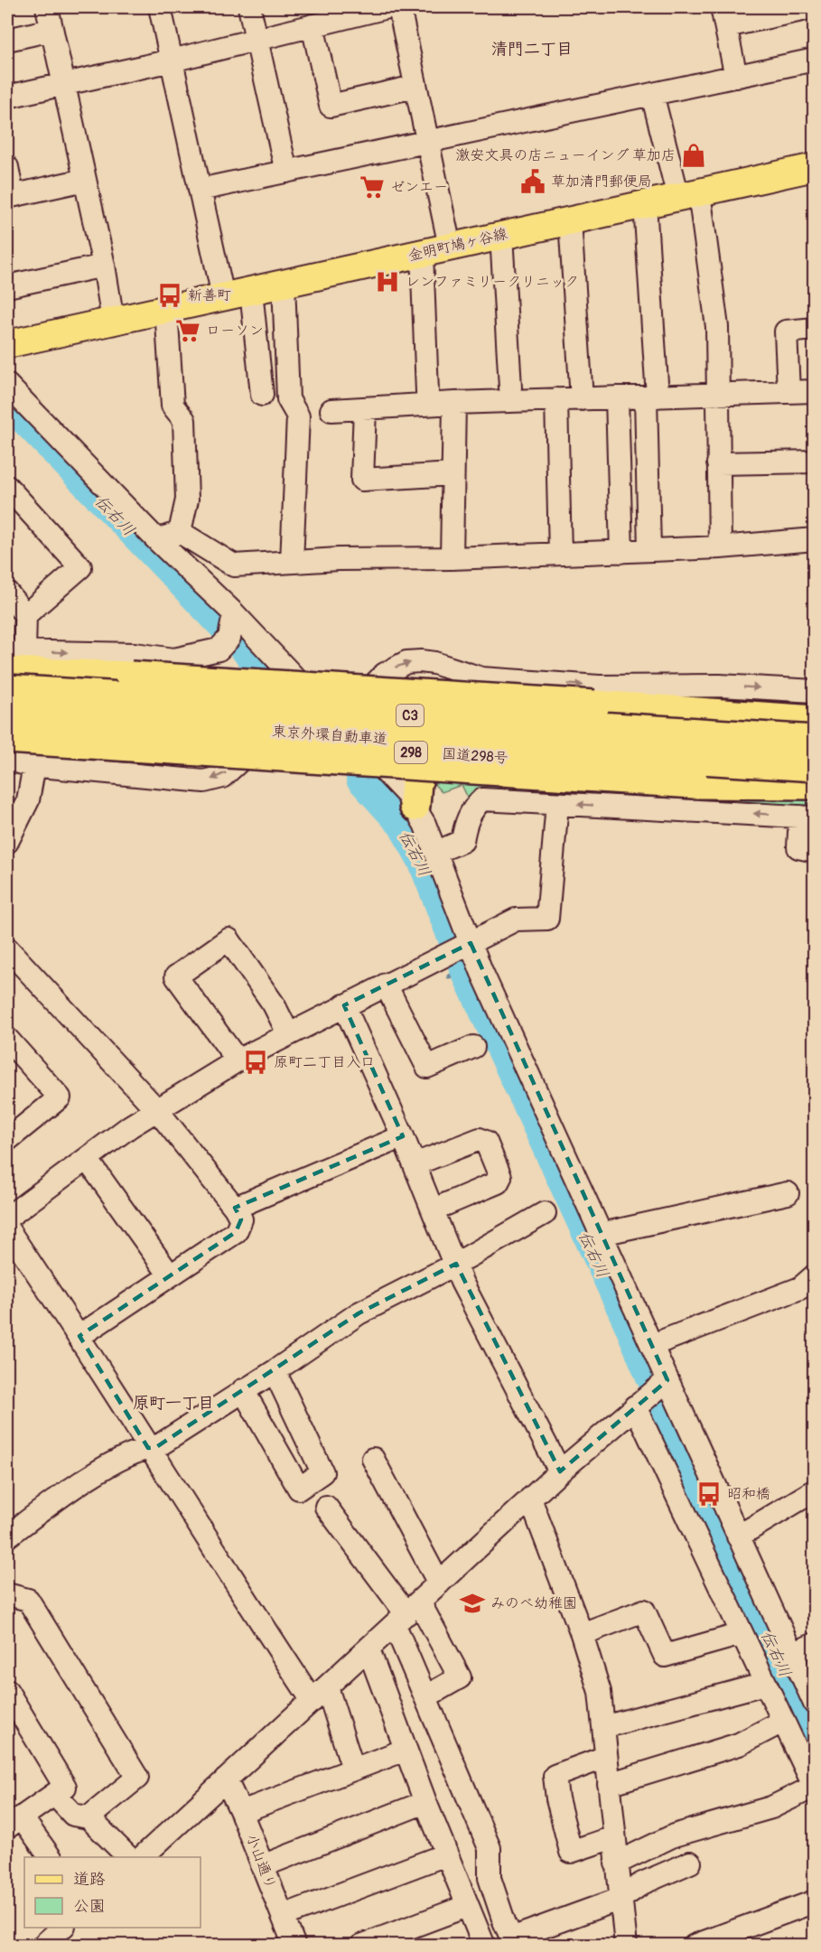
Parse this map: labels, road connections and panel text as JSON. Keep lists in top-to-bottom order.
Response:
{
  "streets": {
    "highway": [
      "C3",
      "東京外環自動車道",
      "298",
      "国道298号"
    ],
    "main road": ["金明町鳩ヶ谷線"],
    "street": ["小山通り"]
  },
  "districts": ["清門二丁目", "原町一丁目"],
  "water": ["伝右川"],
  "places": {
    "shop": ["激安文具の店ニューイング 草加店"],
    "public building": ["草加清門郵便局"],
    "supermarket": ["ゼンエー", "ローソン"],
    "hospital": ["レンファミリークリニック"],
    "bus stop": ["新善町", "原町二丁目入口", "昭和橋"],
    "school or university": ["みのべ幼稚園"]
  },
  "legend": ["道路", "公園"]
}
